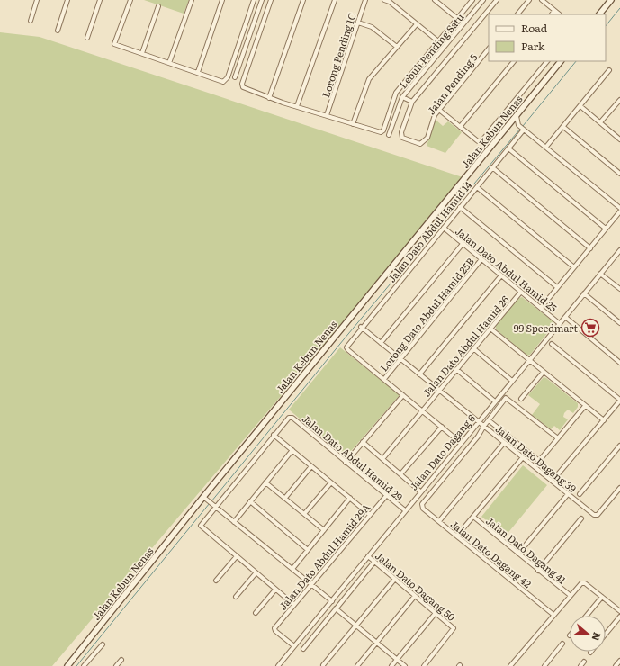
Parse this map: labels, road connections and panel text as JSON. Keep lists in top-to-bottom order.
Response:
{
  "streets": {
    "street": [
      "Lebuh Pending Satu",
      "Lorong Pending 1C",
      "Jalan Pending 5",
      "Jalan Kebun Nenas",
      "Jalan Dato Abdul Hamid 14",
      "Jalan Dato Abdul Hamid 25",
      "Lorong Dato Abdul Hamid 25B",
      "Jalan Dato Abdul Hamid 26",
      "Jalan Dato Dagang 6",
      "Jalan Dato Abdul Hamid 29",
      "Jalan Dato Dagang 39",
      "Jalan Dato Dagang 41",
      "Jalan Dato Dagang 42",
      "Jalan Dato Abdul Hamid 29A",
      "Jalan Dato Dagang 50"
    ]
  },
  "crossings": [
    ["Jalan Dato Abdul Hamid 14", "Jalan Dato Abdul Hamid 25"],
    ["Jalan Dato Abdul Hamid 14", "Lorong Dato Abdul Hamid 25B"],
    ["Jalan Dato Abdul Hamid 14", "Jalan Dato Dagang 39"],
    ["Jalan Dato Abdul Hamid 25", "Lorong Dato Abdul Hamid 25B"],
    ["Jalan Dato Abdul Hamid 25", "Jalan Dato Abdul Hamid 26"],
    ["Jalan Dato Abdul Hamid 25", "Jalan Dato Dagang 6"],
    ["Lorong Dato Abdul Hamid 25B", "Jalan Dato Dagang 39"],
    ["Jalan Dato Abdul Hamid 26", "Jalan Dato Dagang 39"],
    ["Jalan Dato Dagang 6", "Jalan Dato Abdul Hamid 29"],
    ["Jalan Dato Dagang 6", "Jalan Dato Dagang 39"],
    ["Jalan Dato Dagang 6", "Jalan Dato Abdul Hamid 29A"],
    ["Jalan Dato Dagang 6", "Jalan Dato Dagang 50"],
    ["Jalan Dato Abdul Hamid 29", "Jalan Dato Abdul Hamid 29A"],
    ["Jalan Dato Dagang 39", "Jalan Dato Dagang 42"]
  ],
  "places": {
    "supermarket": ["99 Speedmart"]
  },
  "legend": ["Road", "Park"],
  "north": "right"
}
